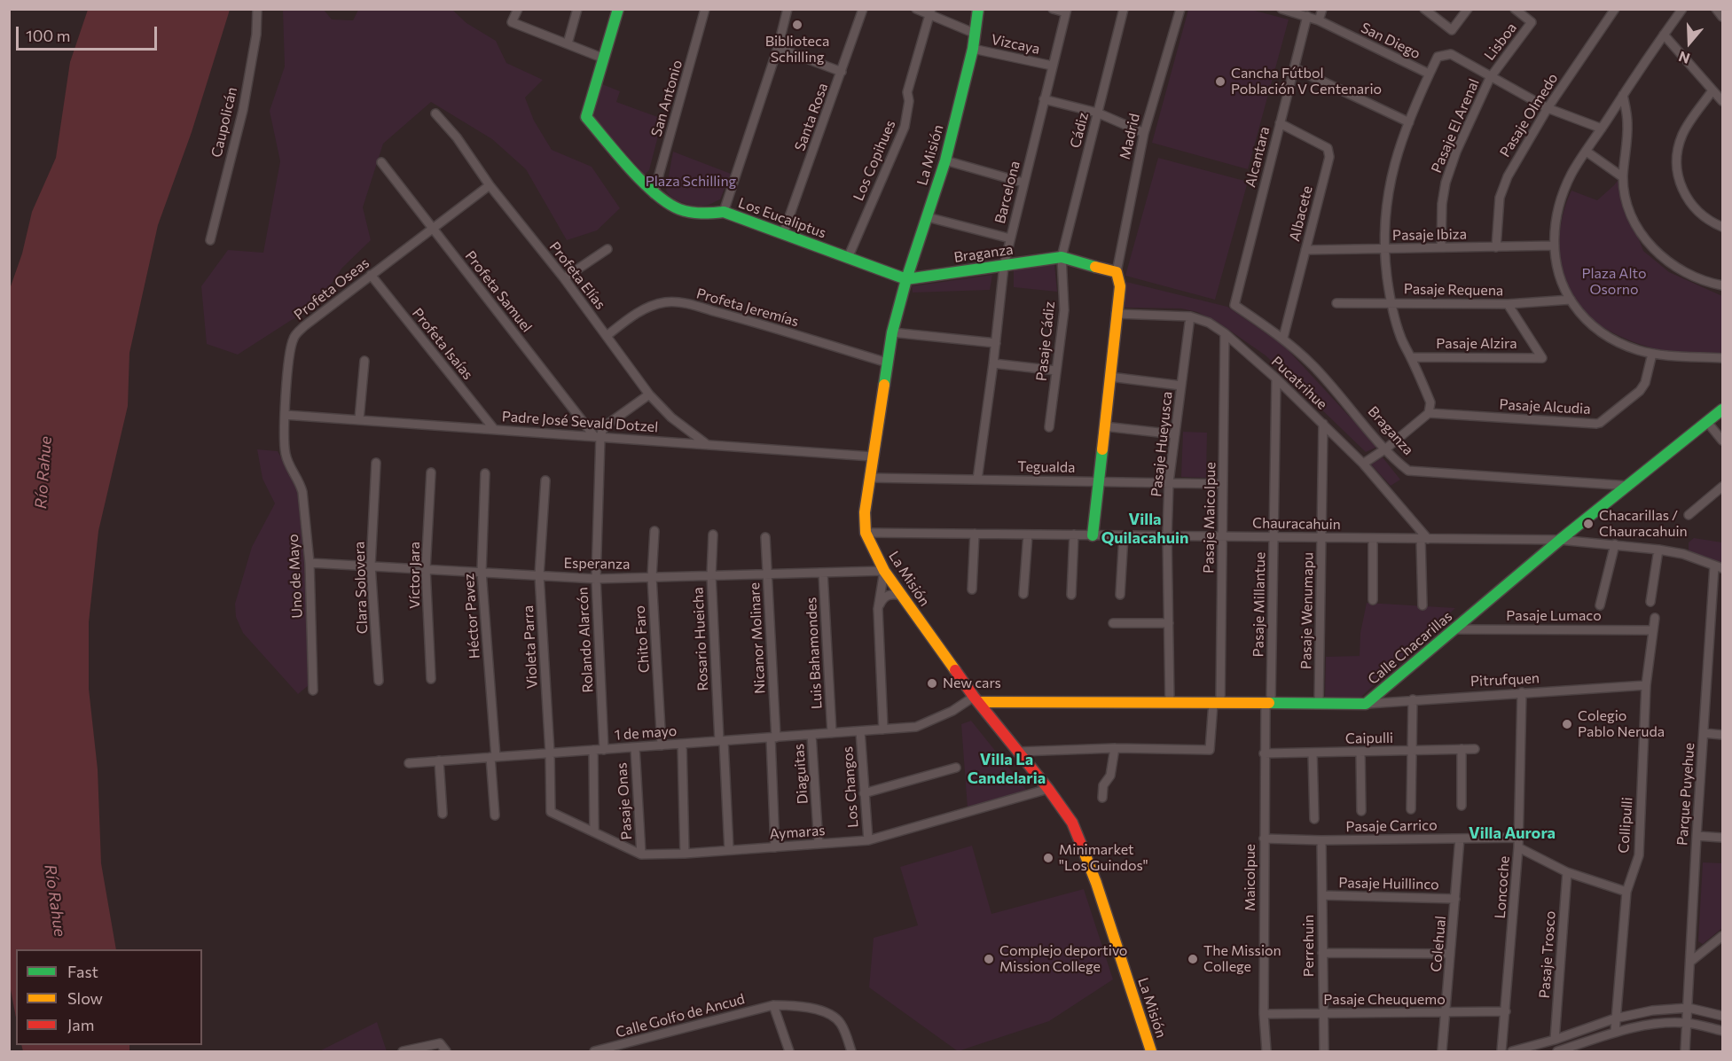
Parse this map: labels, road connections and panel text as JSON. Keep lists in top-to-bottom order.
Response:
{
  "streets": {
    "street": [
      "San Diego",
      "Lisboa",
      "Vizcaya",
      "San Antonio",
      "Pasaje Olmedo",
      "Santa Rosa",
      "Caupolicán",
      "Pasaje El Arenal",
      "Cádiz",
      "Madrid",
      "La Misión",
      "Alcantara",
      "Los Copihues",
      "Barcelona",
      "Albacete",
      "Los Eucaliptus",
      "Pasaje Ibiza",
      "Braganza",
      "Profeta Elías",
      "Profeta Oseas",
      "Pasaje Requena",
      "Profeta Samuel",
      "Profeta Jeremías",
      "Pasaje Cádiz",
      "Profeta Isaías",
      "Pasaje Alzira",
      "Pucatrihue",
      "Pasaje Alcudia",
      "Padre José Sevald Dotzel",
      "Pasaje Hueyusca",
      "Tegualda",
      "Pasaje Maicolpue",
      "Chauracahuin",
      "Esperanza",
      "Víctor Jara",
      "Uno de Mayo",
      "Clara Solovera",
      "Pasaje Millantue",
      "Pasaje Wenumapu",
      "Héctor Pavez",
      "Pasaje Lumaco",
      "Nicanor Molinare",
      "Chito Faro",
      "Rosario Hueicha",
      "Rolando Alarcón",
      "Violeta Parra",
      "Calle Chacarillas",
      "Luis Bahamondes",
      "Pitrufquen",
      "1 de mayo",
      "Caipulli",
      "Diaguitas",
      "Los Changos",
      "Parque Puyehue",
      "Pasaje Onas",
      "Collipulli",
      "Pasaje Carrico",
      "Aymaras",
      "Maicolpue",
      "Pasaje Huillinco",
      "Loncoche",
      "Colehual",
      "Perrehuin",
      "Pasaje Trosco",
      "Pasaje Cheuquemo",
      "Calle Golfo de Ancud"
    ]
  },
  "crossings": [
    ["San Diego", "Alcantara"],
    ["Lisboa", "Pasaje El Arenal"],
    ["Vizcaya", "La Misión"],
    ["Vizcaya", "Barcelona"],
    ["San Antonio", "Los Eucaliptus"],
    ["Pasaje Olmedo", "Pasaje Ibiza"],
    ["Santa Rosa", "Los Eucaliptus"],
    ["Pasaje El Arenal", "Pasaje Ibiza"],
    ["Cádiz", "Braganza"],
    ["Cádiz", "Pasaje Cádiz"],
    ["Madrid", "Braganza"],
    ["La Misión", "Los Eucaliptus"],
    ["La Misión", "Braganza"],
    ["La Misión", "Profeta Jeremías"],
    ["La Misión", "Padre José Sevald Dotzel"],
    ["La Misión", "Tegualda"],
    ["La Misión", "Chauracahuin"],
    ["La Misión", "Esperanza"],
    ["La Misión", "Calle Chacarillas"],
    ["La Misión", "1 de mayo"],
    ["La Misión", "Aymaras"],
    ["Alcantara", "Albacete"],
    ["Alcantara", "Braganza"],
    ["Los Copihues", "Los Eucaliptus"],
    ["Barcelona", "Braganza"],
    ["Barcelona", "Tegualda"],
    ["Albacete", "Pasaje Ibiza"],
    ["Albacete", "Braganza"],
    ["Los Eucaliptus", "Braganza"],
    ["Braganza", "Pasaje Cádiz"],
    ["Braganza", "Calle Chacarillas"],
    ["Profeta Elías", "Profeta Oseas"],
    ["Profeta Elías", "Profeta Jeremías"],
    ["Profeta Elías", "Padre José Sevald Dotzel"],
    ["Profeta Oseas", "Profeta Samuel"],
    ["Profeta Oseas", "Profeta Isaías"],
    ["Profeta Oseas", "Padre José Sevald Dotzel"],
    ["Profeta Oseas", "Uno de Mayo"],
    ["Pasaje Requena", "Pasaje Alzira"],
    ["Profeta Samuel", "Padre José Sevald Dotzel"],
    ["Profeta Samuel", "Rolando Alarcón"],
    ["Profeta Isaías", "Padre José Sevald Dotzel"],
    ["Pucatrihue", "Pasaje Hueyusca"],
    ["Pucatrihue", "Pasaje Maicolpue"],
    ["Pucatrihue", "Chauracahuin"],
    ["Pucatrihue", "Pasaje Millantue"],
    ["Pucatrihue", "Pasaje Wenumapu"],
    ["Padre José Sevald Dotzel", "Rolando Alarcón"],
    ["Pasaje Hueyusca", "Tegualda"],
    ["Pasaje Hueyusca", "Chauracahuin"],
    ["Pasaje Hueyusca", "Calle Chacarillas"],
    ["Tegualda", "Pasaje Maicolpue"],
    ["Pasaje Maicolpue", "Chauracahuin"],
    ["Pasaje Maicolpue", "Calle Chacarillas"],
    ["Chauracahuin", "Pasaje Millantue"],
    ["Chauracahuin", "Pasaje Wenumapu"],
    ["Chauracahuin", "Calle Chacarillas"],
    ["Chauracahuin", "Parque Puyehue"],
    ["Esperanza", "Víctor Jara"],
    ["Esperanza", "Uno de Mayo"],
    ["Esperanza", "Clara Solovera"],
    ["Esperanza", "Héctor Pavez"],
    ["Esperanza", "Nicanor Molinare"],
    ["Esperanza", "Chito Faro"],
    ["Esperanza", "Rosario Hueicha"],
    ["Esperanza", "Rolando Alarcón"],
    ["Esperanza", "Violeta Parra"],
    ["Esperanza", "Luis Bahamondes"],
    ["Pasaje Millantue", "Calle Chacarillas"],
    ["Pasaje Millantue", "Maicolpue"],
    ["Pasaje Wenumapu", "Calle Chacarillas"],
    ["Héctor Pavez", "1 de mayo"],
    ["Pasaje Lumaco", "Calle Chacarillas"],
    ["Pasaje Lumaco", "Collipulli"],
    ["Nicanor Molinare", "1 de mayo"],
    ["Nicanor Molinare", "Aymaras"],
    ["Chito Faro", "1 de mayo"],
    ["Rosario Hueicha", "1 de mayo"],
    ["Rosario Hueicha", "Aymaras"],
    ["Rolando Alarcón", "1 de mayo"],
    ["Violeta Parra", "1 de mayo"],
    ["Violeta Parra", "Aymaras"],
    ["Calle Chacarillas", "Pitrufquen"],
    ["Calle Chacarillas", "1 de mayo"],
    ["Calle Chacarillas", "Maicolpue"],
    ["Luis Bahamondes", "1 de mayo"],
    ["Pitrufquen", "Collipulli"],
    ["Pitrufquen", "Loncoche"],
    ["1 de mayo", "Diaguitas"],
    ["1 de mayo", "Los Changos"],
    ["1 de mayo", "Pasaje Onas"],
    ["Caipulli", "Maicolpue"],
    ["Diaguitas", "Aymaras"],
    ["Los Changos", "Aymaras"],
    ["Pasaje Onas", "Aymaras"],
    ["Pasaje Carrico", "Maicolpue"],
    ["Pasaje Carrico", "Loncoche"],
    ["Pasaje Carrico", "Colehual"],
    ["Pasaje Carrico", "Perrehuin"],
    ["Maicolpue", "Pasaje Cheuquemo"],
    ["Pasaje Huillinco", "Colehual"],
    ["Pasaje Huillinco", "Perrehuin"],
    ["Loncoche", "Pasaje Cheuquemo"],
    ["Colehual", "Pasaje Cheuquemo"],
    ["Perrehuin", "Pasaje Cheuquemo"]
  ],
  "districts": ["Villa Quilacahuin", "Villa La Candelaria", "Villa Aurora"],
  "water": ["Río Rahue"],
  "parks": ["Plaza Schilling", "Plaza Alto Osorno"],
  "places": [
    "Biblioteca Schilling",
    "Cancha Fútbol Población V Centenario",
    "Chacarillas / Chauracahuin",
    "New cars",
    "Colegio Pablo Neruda",
    "Minimarket \"Los Guindos\"",
    "Complejo deportivo Mission College",
    "The Mission College"
  ],
  "legend": ["Fast", "Slow", "Jam"],
  "scale_bar": "100 m",
  "north": "bottom"
}
